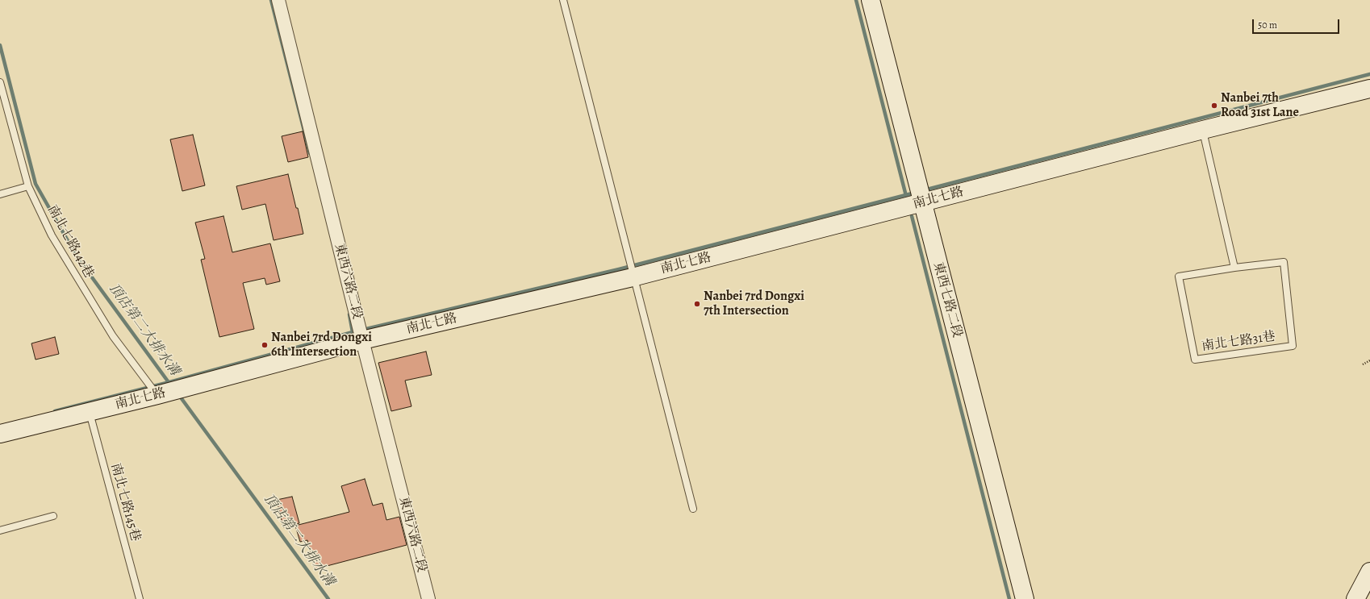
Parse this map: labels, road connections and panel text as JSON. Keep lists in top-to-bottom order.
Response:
{
  "streets": {
    "street": ["南北七路", "東西六路二段", "東西七路二段"],
    "lane": ["南北七路142巷", "南北七路31巷", "南北七路145巷"]
  },
  "crossings": [
    ["南北七路", "南北七路142巷"],
    ["南北七路", "東西六路二段"],
    ["南北七路", "東西七路二段"],
    ["南北七路", "南北七路145巷"]
  ],
  "water": ["頂店第二大排水溝"],
  "places": ["Nanbei 7th Road 31st Lane", "Nanbei 7rd Dongxi 7th Intersection", "Nanbei 7rd Dongxi 6th Intersection"],
  "scale_bar": "50 m"
}
